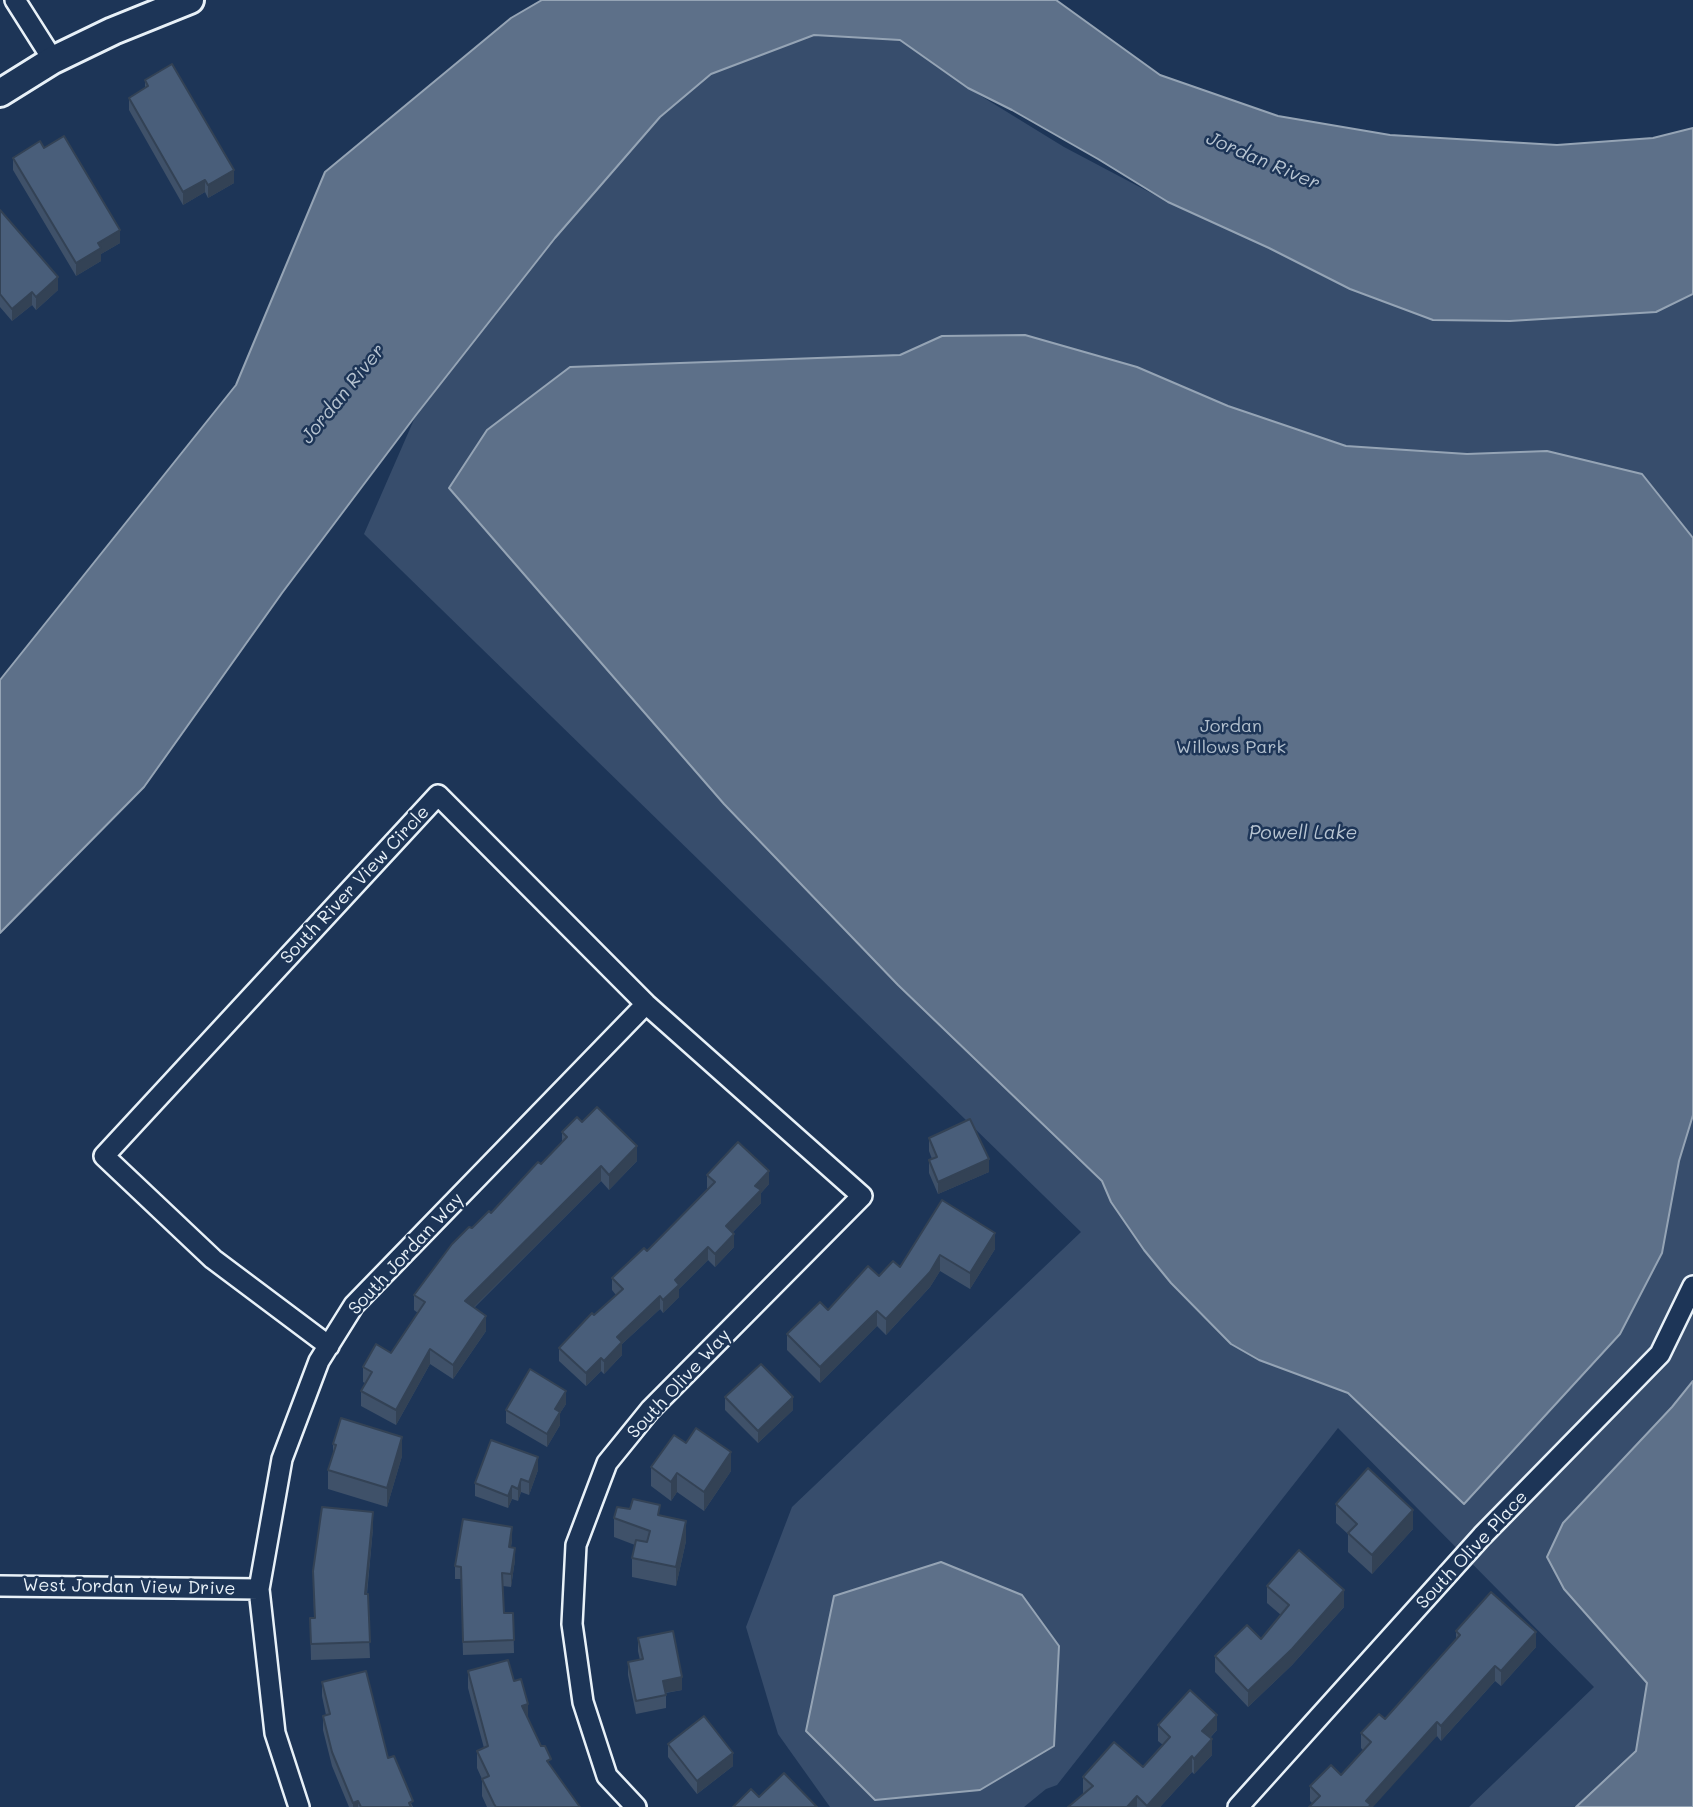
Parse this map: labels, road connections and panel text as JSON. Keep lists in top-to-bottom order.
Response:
{
  "streets": {
    "street": [
      "South River View Circle",
      "South Jordan Way",
      "South Olive Way",
      "South Olive Place",
      "West Jordan View Drive"
    ]
  },
  "crossings": [
    ["South River View Circle", "South Jordan Way"],
    ["South River View Circle", "South Olive Way"],
    ["South Jordan Way", "West Jordan View Drive"]
  ],
  "water": ["Jordan River", "Powell Lake"],
  "parks": ["Jordan Willows Park"]
}
